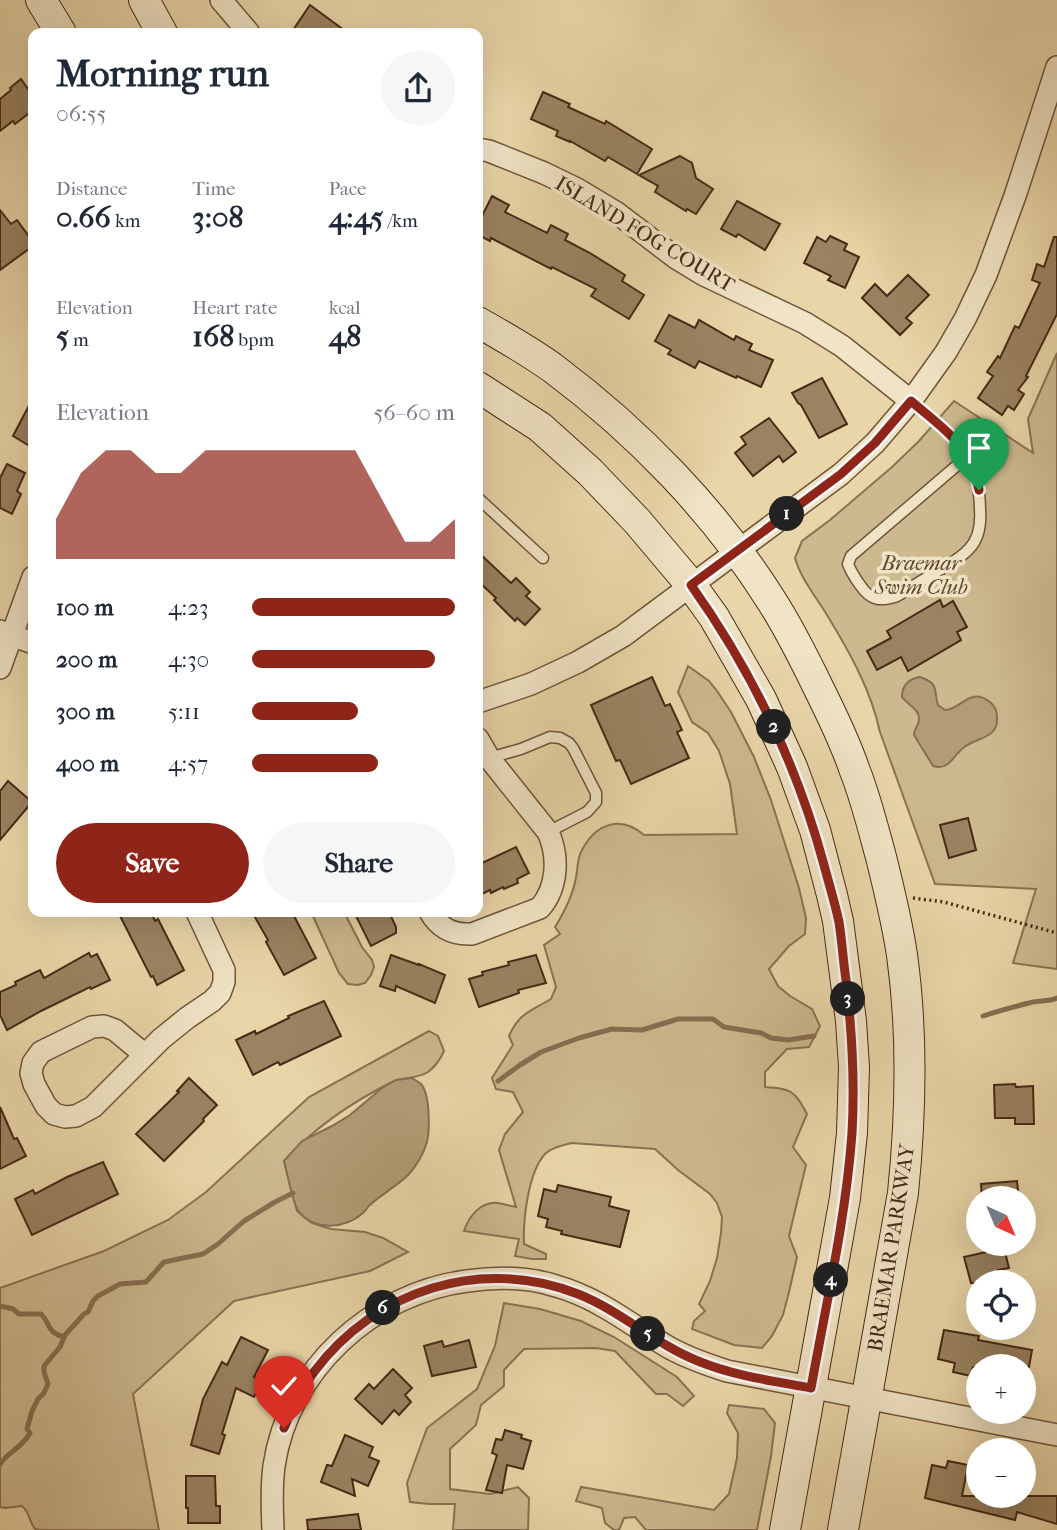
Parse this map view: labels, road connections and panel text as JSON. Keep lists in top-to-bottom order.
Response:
{
  "streets": {
    "street": ["ISLAND FOG COURT", "BRAEMAR PARKWAY"]
  },
  "parks": ["Braemar Swim Club"],
  "north": "bottom right",
  "page": {
    "heading": ["Morning run", "06:55"],
    "stats": [
      ["Distance", "0.66 km"],
      ["Time", "3:08"],
      ["Pace", "4:45 /km"],
      ["Elevation", "5 m"],
      ["Heart rate", "168 bpm"],
      ["kcal", "48"]
    ],
    "chart": ["Elevation", "56–60 m"],
    "pins": [
      "1",
      "2",
      "3",
      "4",
      "6",
      "5"
    ],
    "list": [
      {
        "name": "100 m",
        "note": "4:23"
      },
      {
        "name": "200 m",
        "note": "4:30"
      },
      {
        "name": "300 m",
        "note": "5:11"
      },
      {
        "name": "400 m",
        "note": "4:57"
      }
    ],
    "buttons": ["Save", "Share"],
    "map_buttons": ["+", "−"]
  }
}
